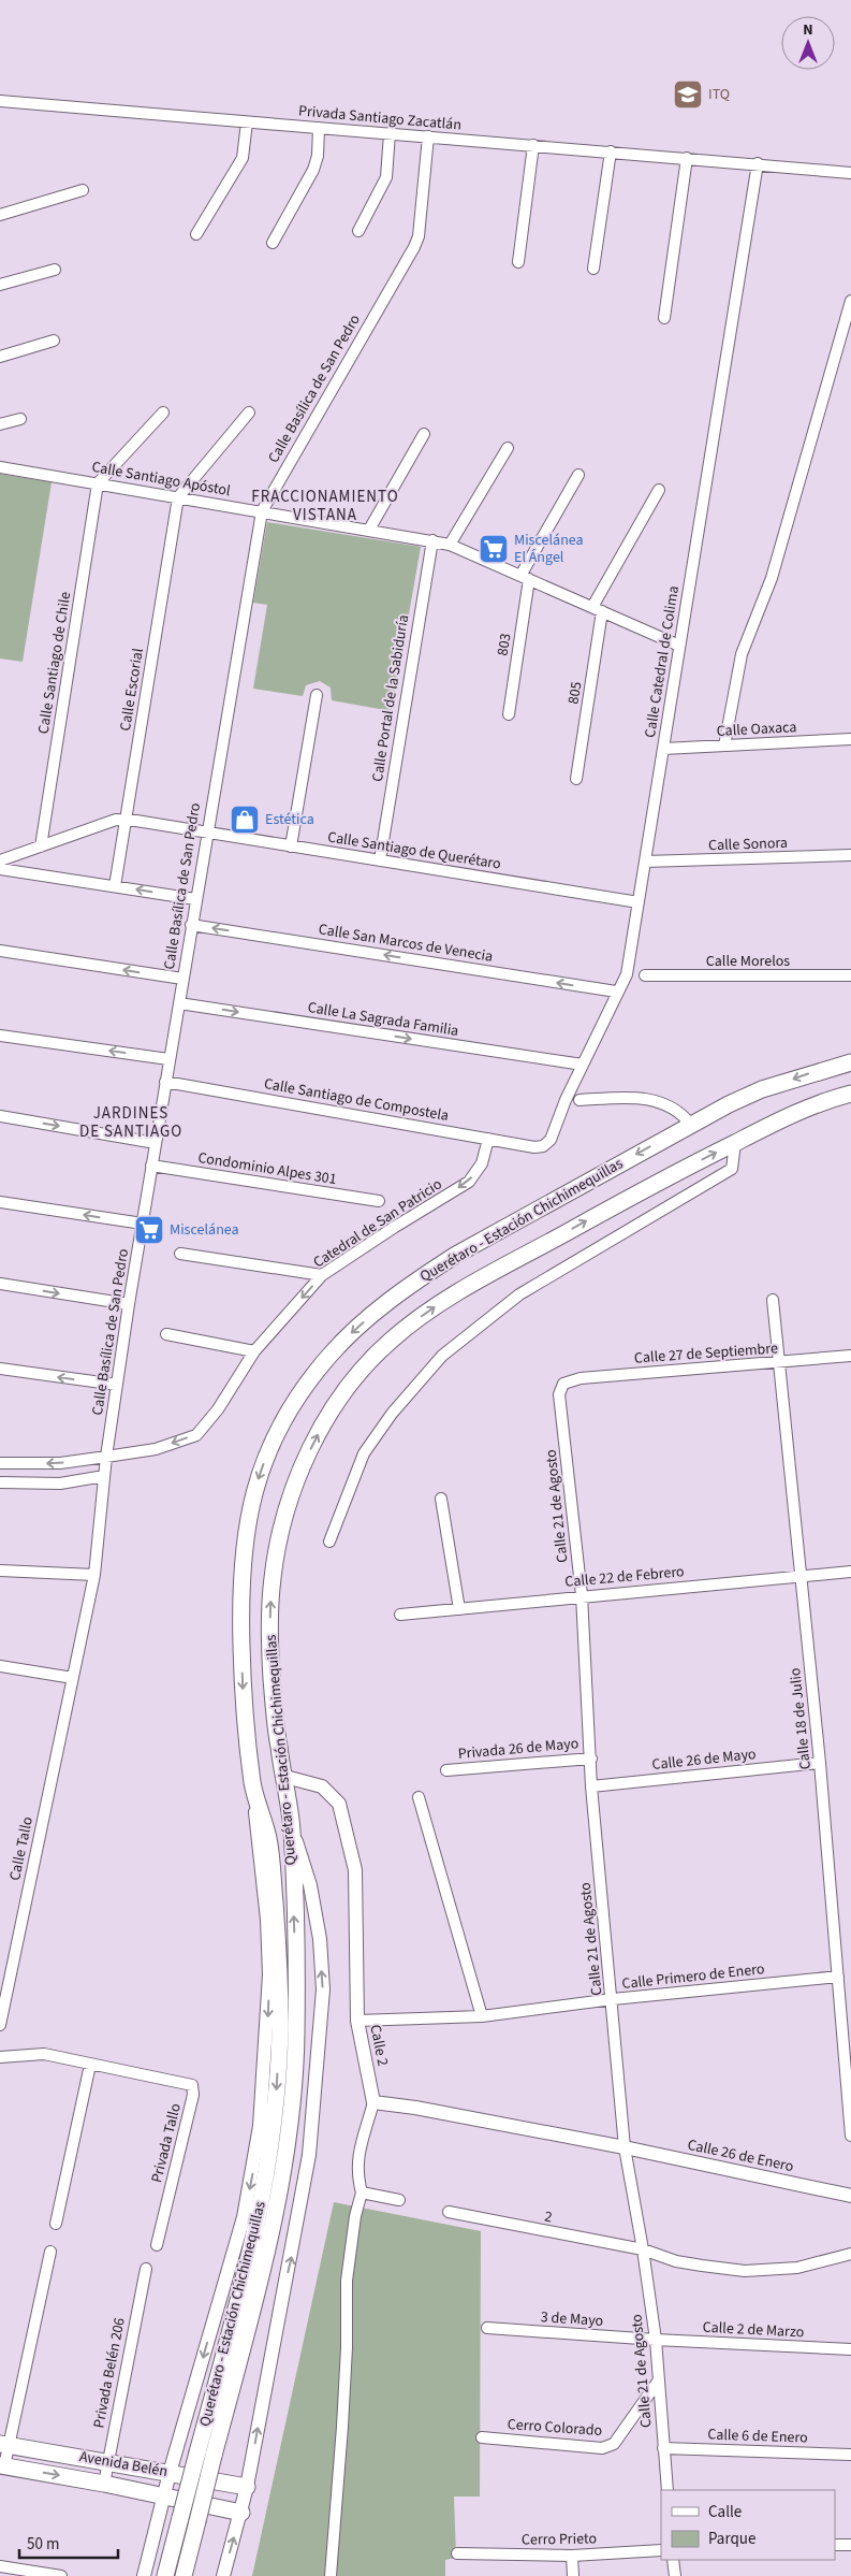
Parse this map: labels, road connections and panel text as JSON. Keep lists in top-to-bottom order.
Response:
{
  "streets": {
    "main road": ["Querétaro - Estación Chichimequillas", "Avenida Belén"],
    "street": [
      "Privada Santiago Zacatlán",
      "Calle Basílica de San Pedro",
      "Calle Santiago Apóstol",
      "803",
      "Calle Catedral de Colima",
      "Calle Santiago de Chile",
      "Calle Escorial",
      "805",
      "Calle Portal de la Sabiduría",
      "Calle Oaxaca",
      "Calle Sonora",
      "Calle Santiago de Querétaro",
      "Calle San Marcos de Venecia",
      "Calle Morelos",
      "Calle La Sagrada Familia",
      "Calle Santiago de Compostela",
      "Condominio Alpes 301",
      "Catedral de San Patricio",
      "Calle 27 de Septiembre",
      "Calle 21 de Agosto",
      "Calle 22 de Febrero",
      "Calle 18 de Julio",
      "Privada 26 de Mayo",
      "Calle 26 de Mayo",
      "Calle Tallo",
      "Calle Primero de Enero",
      "Calle 2",
      "Privada Tallo",
      "Calle 26 de Enero",
      "2",
      "3 de Mayo",
      "Calle 2 de Marzo",
      "Privada Belén 206",
      "Cerro Colorado",
      "Calle 6 de Enero",
      "Cerro Prieto"
    ]
  },
  "crossings": [
    ["Privada Santiago Zacatlán", "Calle Basílica de San Pedro"],
    ["Privada Santiago Zacatlán", "Calle Catedral de Colima"],
    ["Calle Basílica de San Pedro", "Calle Santiago Apóstol"],
    ["Calle Basílica de San Pedro", "Calle Santiago de Querétaro"],
    ["Calle Basílica de San Pedro", "Calle San Marcos de Venecia"],
    ["Calle Basílica de San Pedro", "Calle La Sagrada Familia"],
    ["Calle Basílica de San Pedro", "Calle Santiago de Compostela"],
    ["Calle Basílica de San Pedro", "Condominio Alpes 301"],
    ["Calle Basílica de San Pedro", "Catedral de San Patricio"],
    ["Calle Basílica de San Pedro", "Calle Tallo"],
    ["Calle Santiago Apóstol", "803"],
    ["Calle Santiago Apóstol", "Calle Catedral de Colima"],
    ["Calle Santiago Apóstol", "Calle Santiago de Chile"],
    ["Calle Santiago Apóstol", "Calle Escorial"],
    ["Calle Santiago Apóstol", "805"],
    ["Calle Santiago Apóstol", "Calle Portal de la Sabiduría"],
    ["Calle Catedral de Colima", "Calle Oaxaca"],
    ["Calle Catedral de Colima", "Calle Sonora"],
    ["Calle Catedral de Colima", "Calle Santiago de Querétaro"],
    ["Calle Catedral de Colima", "Calle San Marcos de Venecia"],
    ["Calle Catedral de Colima", "Calle La Sagrada Familia"],
    ["Calle Catedral de Colima", "Calle Santiago de Compostela"],
    ["Calle Santiago de Chile", "Calle Santiago de Querétaro"],
    ["Calle Escorial", "Calle Santiago de Querétaro"],
    ["Calle Portal de la Sabiduría", "Calle Santiago de Querétaro"],
    ["Calle Santiago de Compostela", "Catedral de San Patricio"],
    ["Querétaro - Estación Chichimequillas", "Calle 2"],
    ["Calle 27 de Septiembre", "Calle 21 de Agosto"],
    ["Calle 27 de Septiembre", "Calle 18 de Julio"],
    ["Calle 21 de Agosto", "Calle 22 de Febrero"],
    ["Calle 21 de Agosto", "Privada 26 de Mayo"],
    ["Calle 21 de Agosto", "Calle 26 de Mayo"],
    ["Calle 21 de Agosto", "Calle Primero de Enero"],
    ["Calle 21 de Agosto", "Calle 26 de Enero"],
    ["Calle 21 de Agosto", "2"],
    ["Calle 21 de Agosto", "3 de Mayo"],
    ["Calle 21 de Agosto", "Calle 2 de Marzo"],
    ["Calle 21 de Agosto", "Cerro Colorado"],
    ["Calle 21 de Agosto", "Calle 6 de Enero"],
    ["Calle 22 de Febrero", "Calle 18 de Julio"],
    ["Calle 18 de Julio", "Calle 26 de Mayo"],
    ["Calle 18 de Julio", "Calle Primero de Enero"],
    ["Calle Primero de Enero", "Calle 2"],
    ["3 de Mayo", "Calle 2 de Marzo"],
    ["Privada Belén 206", "Avenida Belén"]
  ],
  "one_way": ["Calle San Marcos de Venecia", "Calle La Sagrada Familia", "Catedral de San Patricio"],
  "districts": ["FRACCIONAMIENTO VISTANA", "JARDINES DE SANTIAGO"],
  "places": {
    "school or university": ["ITQ"],
    "supermarket": ["Miscelánea El Ángel", "Miscelánea"],
    "shop": ["Estética"]
  },
  "legend": ["Calle", "Parque"],
  "scale_bar": "50 m",
  "north": "top"
}
